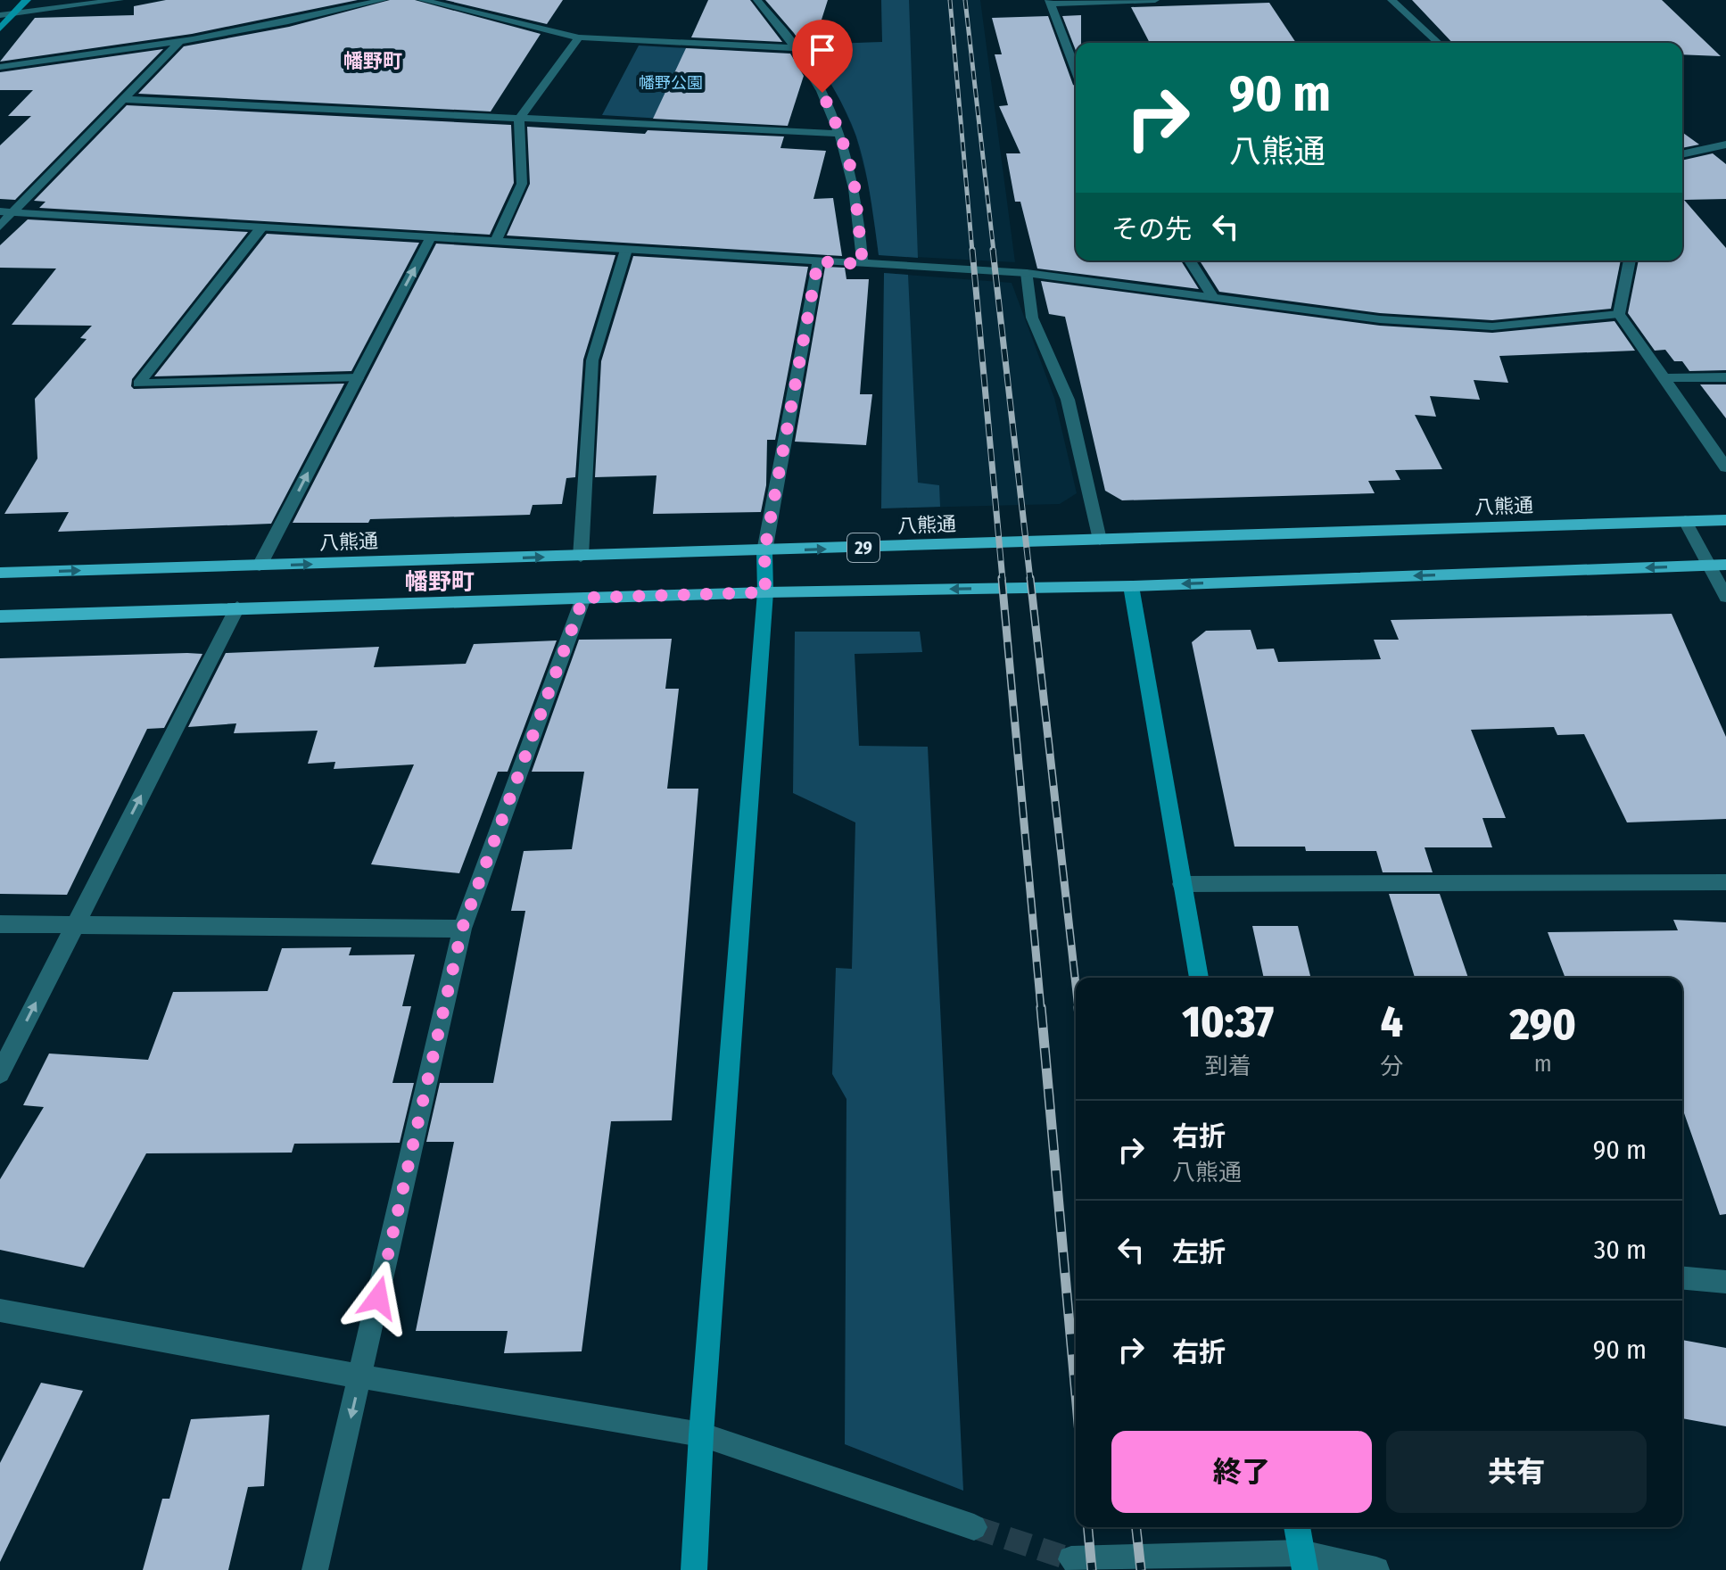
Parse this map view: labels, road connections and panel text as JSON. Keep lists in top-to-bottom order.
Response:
{
  "streets": {
    "main road": ["八熊通", "29"]
  },
  "districts": ["幡野町", "幡野町"],
  "parks": ["幡野公園"],
  "page": {
    "turn": ["90 m", "八熊通"],
    "then": "その先",
    "eta": [
      "10:37",
      "到着",
      "4",
      "分",
      "290",
      "m"
    ],
    "list": [
      {
        "name": "右折",
        "note": "八熊通",
        "value": "90 m"
      },
      {
        "name": "左折",
        "value": "30 m"
      },
      {
        "name": "右折",
        "value": "90 m"
      }
    ],
    "buttons": ["終了", "共有"]
  }
}
